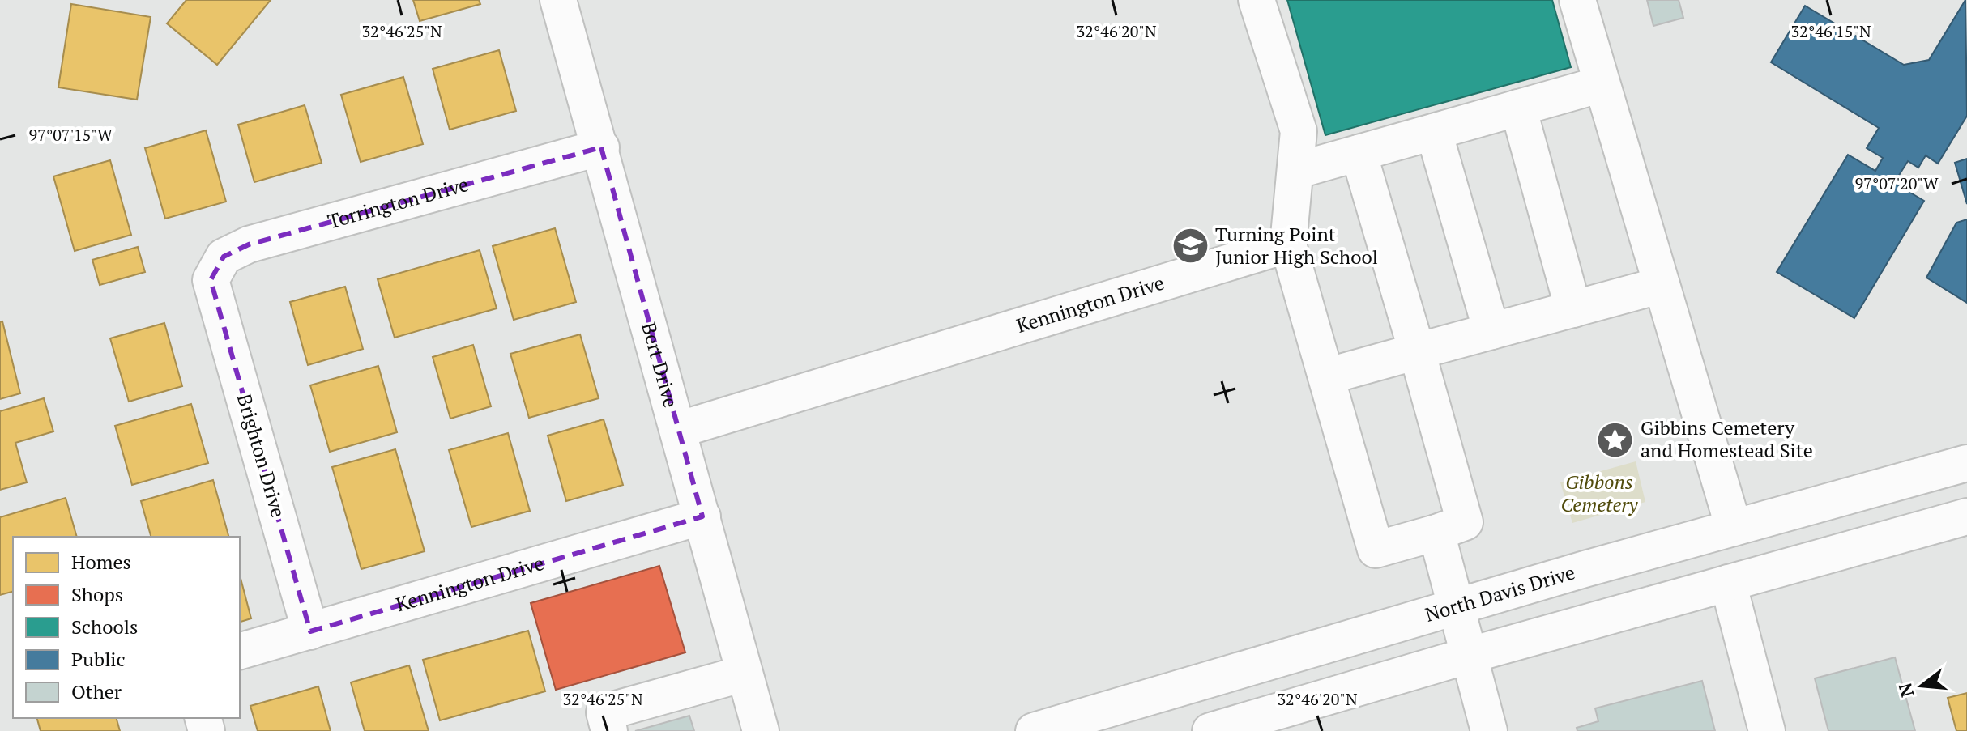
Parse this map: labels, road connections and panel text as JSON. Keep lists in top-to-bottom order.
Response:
{
  "streets": {
    "street": [
      "Torrington Drive",
      "Kennington Drive",
      "Bert Drive",
      "Brighton Drive",
      "North Davis Drive"
    ]
  },
  "crossings": [
    ["Torrington Drive", "Bert Drive"],
    ["Torrington Drive", "Brighton Drive"],
    ["Kennington Drive", "Bert Drive"],
    ["Kennington Drive", "Brighton Drive"]
  ],
  "parks": ["Gibbons Cemetery"],
  "places": {
    "school or university": ["Turning Point Junior High School"],
    "place": ["Gibbins Cemetery and Homestead Site"]
  },
  "legend": [
    "Homes",
    "Shops",
    "Schools",
    "Public",
    "Other"
  ],
  "north": "left",
  "coordinates": [
    "32°46'25\"N",
    "32°46'20\"N",
    "32°46'15\"N",
    "97°07'15\"W",
    "97°07'20\"W"
  ]
}
